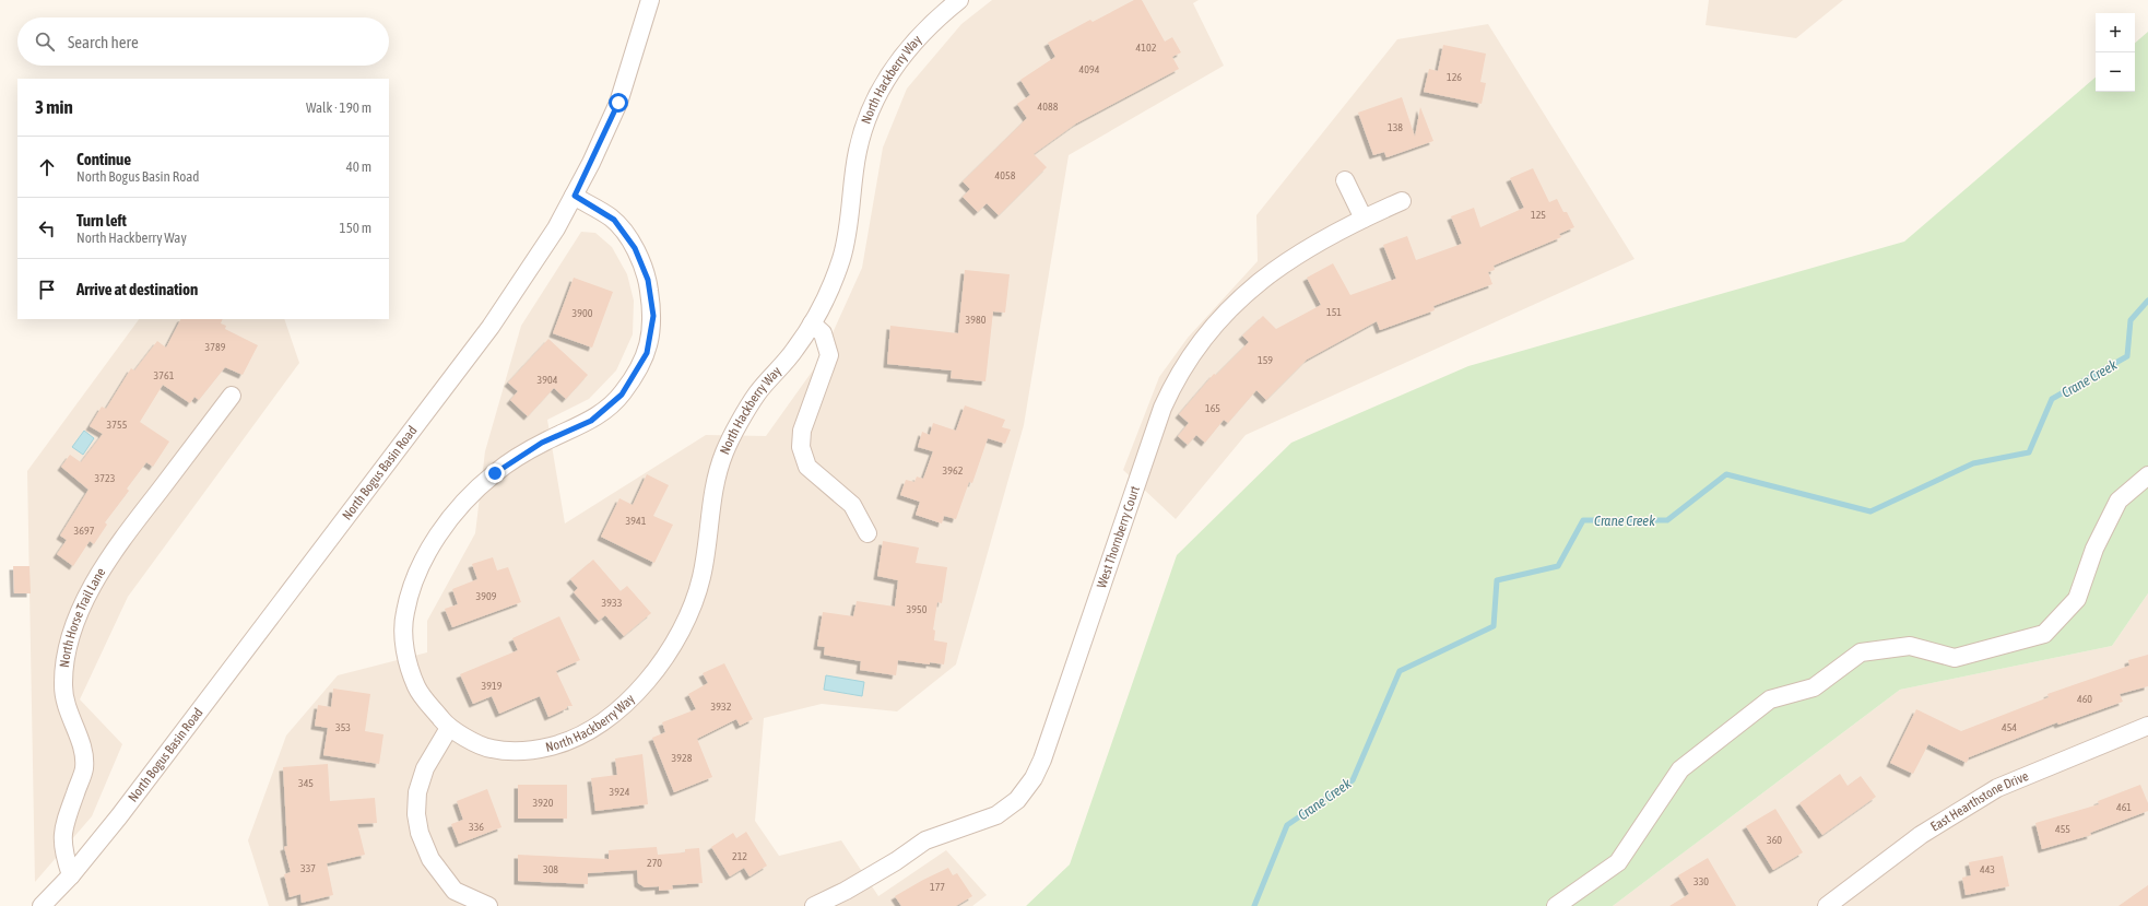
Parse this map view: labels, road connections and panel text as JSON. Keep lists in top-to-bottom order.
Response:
{
  "streets": {
    "street": [
      "North Hackberry Way",
      "North Bogus Basin Road",
      "West Thornberry Court",
      "North Horse Trail Lane",
      "East Hearthstone Drive"
    ]
  },
  "crossings": [
    ["North Hackberry Way", "North Bogus Basin Road"],
    ["North Bogus Basin Road", "North Horse Trail Lane"]
  ],
  "water": ["Crane Creek"],
  "house_numbers": [
    "4102",
    "4094",
    "126",
    "4088",
    "138",
    "4058",
    "125",
    "151",
    "3900",
    "3980",
    "3789",
    "159",
    "3761",
    "3904",
    "165",
    "3755",
    "3962",
    "3723",
    "3941",
    "3697",
    "3909",
    "3933",
    "3950",
    "3919",
    "460",
    "3932",
    "353",
    "454",
    "3928",
    "345",
    "3924",
    "3920",
    "461",
    "336",
    "455",
    "360",
    "212",
    "270",
    "337",
    "308",
    "443",
    "330",
    "177"
  ],
  "page": {
    "map_buttons": ["+", "−"],
    "search": "Search here",
    "heading": ["3 min", "Walk · 190 m"],
    "list": [
      ["Continue", "North Bogus Basin Road", "40 m"],
      ["Turn left", "North Hackberry Way", "150 m"],
      "Arrive at destination"
    ]
  }
}
